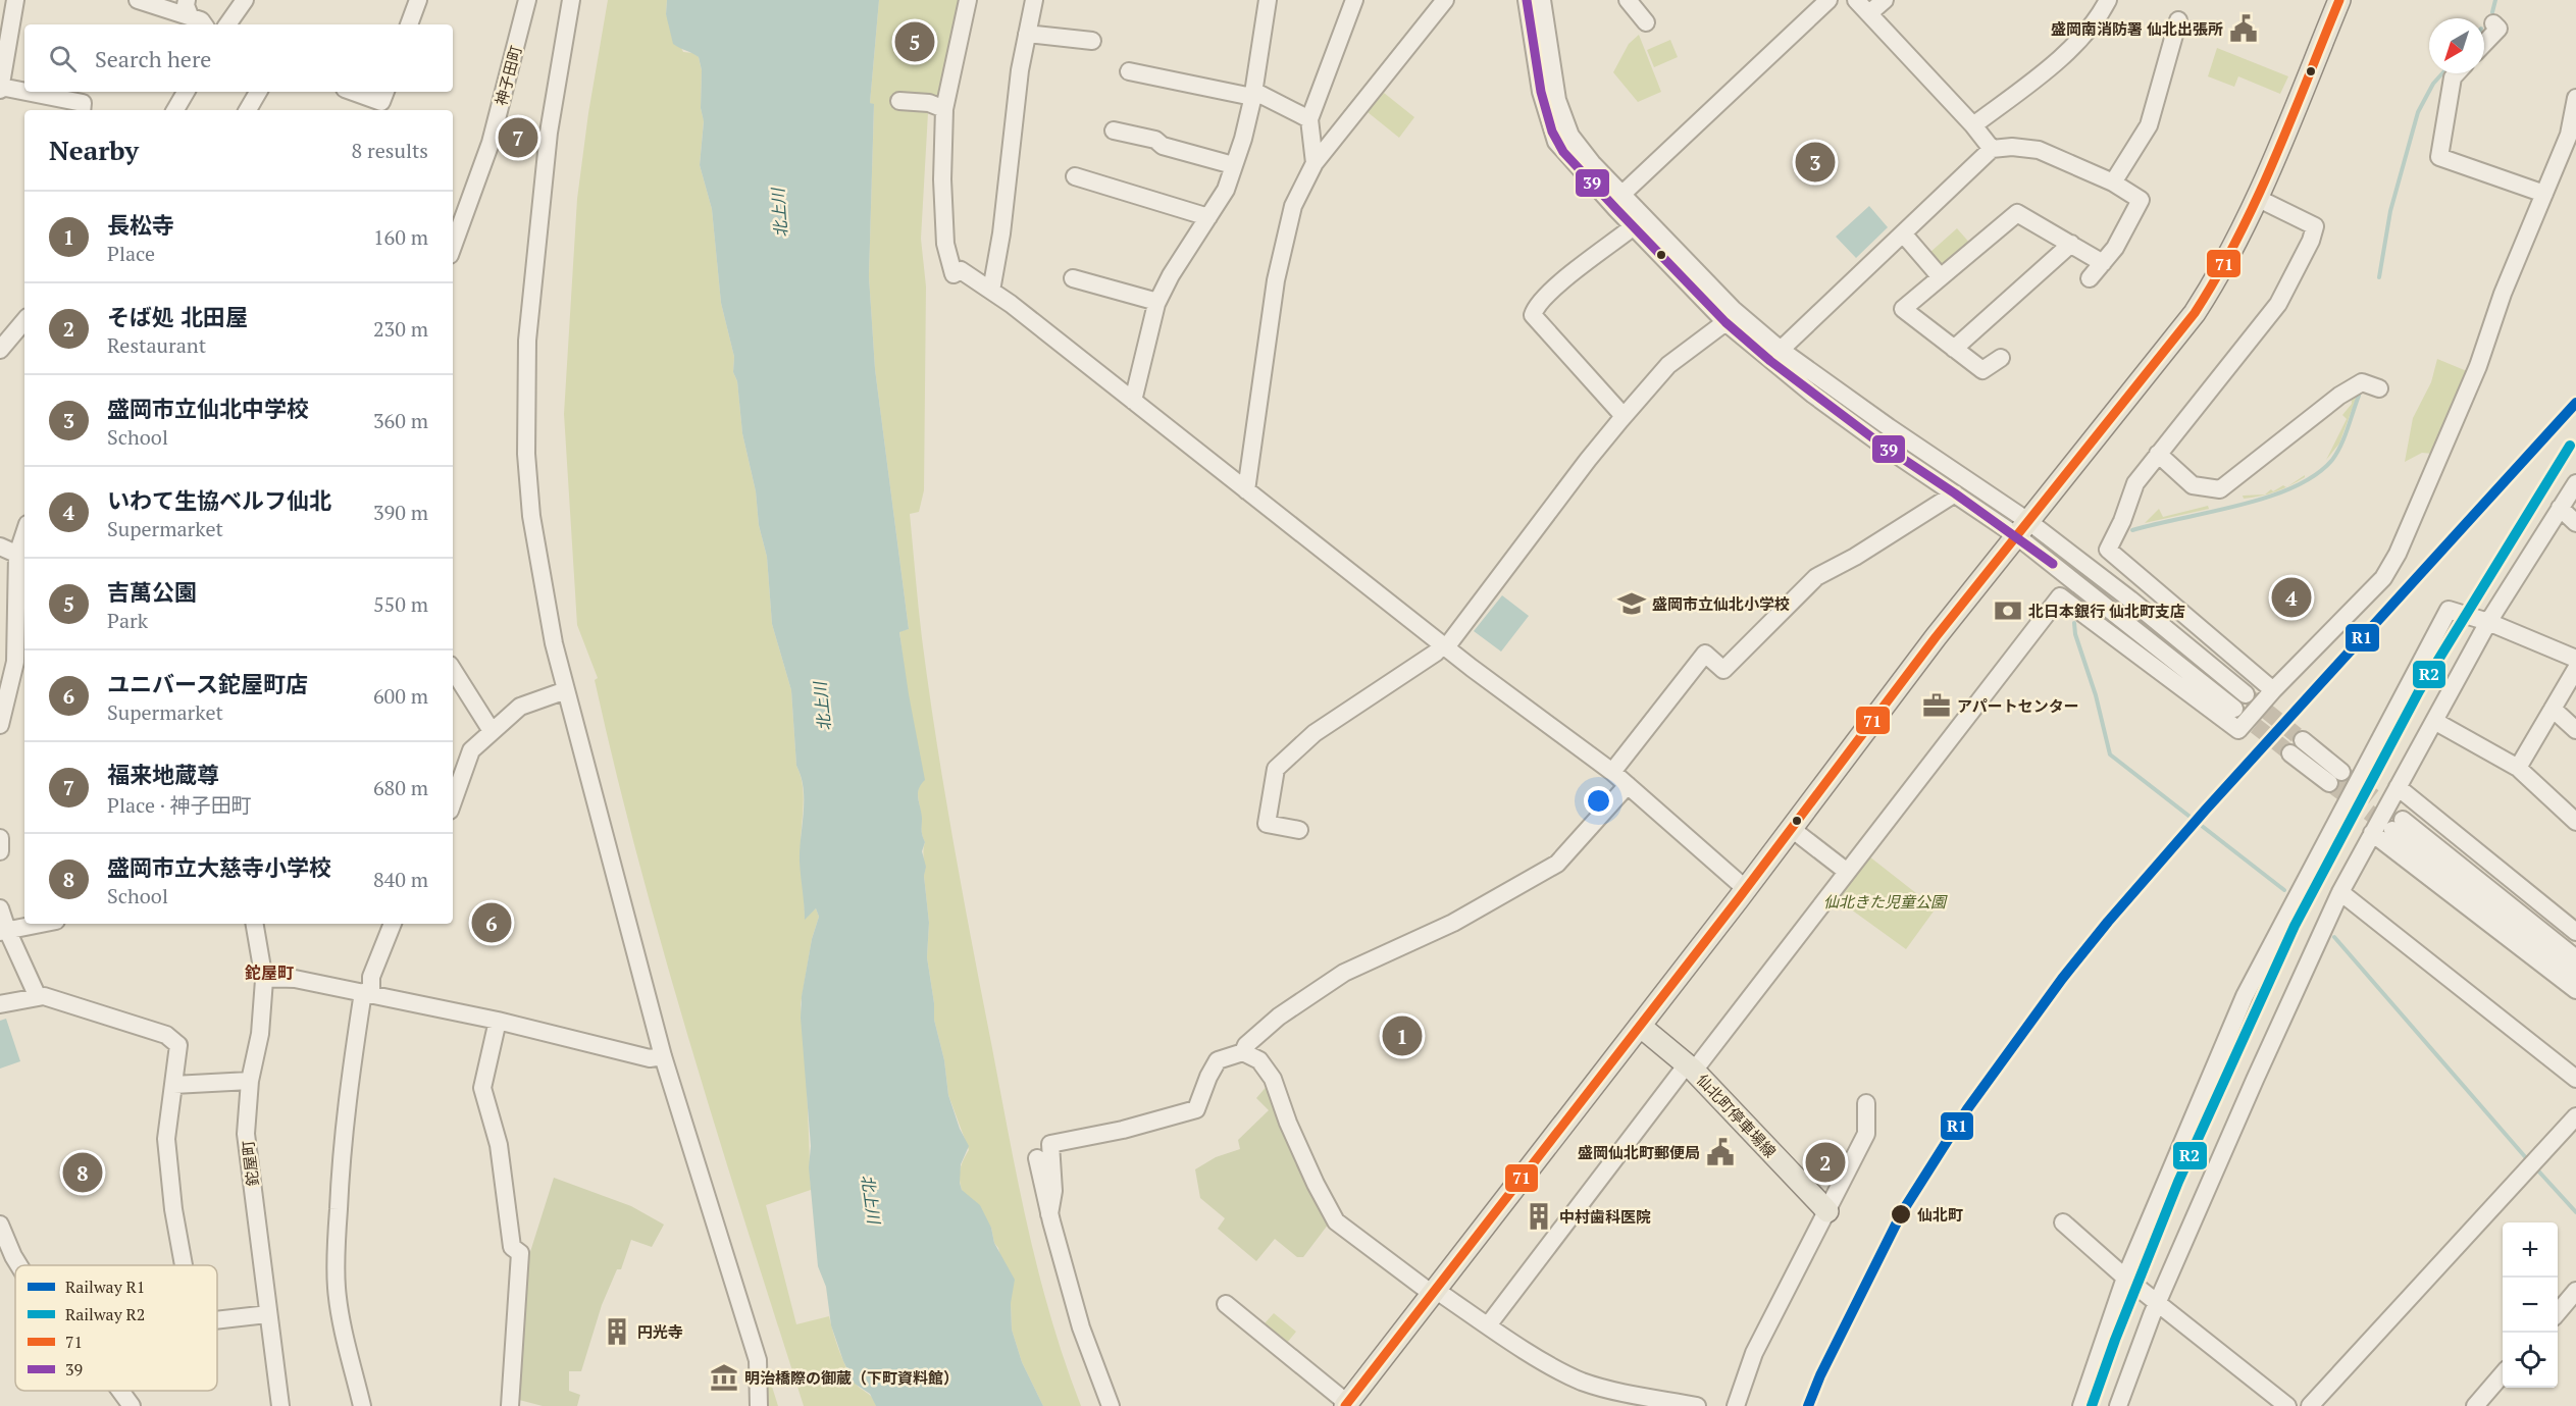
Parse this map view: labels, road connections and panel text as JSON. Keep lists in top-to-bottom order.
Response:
{
  "streets": {
    "main road": ["仙北町停車場線"],
    "street": ["神子田町", "鉈屋町"]
  },
  "districts": ["鉈屋町"],
  "water": ["北上川"],
  "parks": ["仙北きた児童公園"],
  "places": {
    "public building": ["盛岡南消防署 仙北出張所", "盛岡仙北町郵便局"],
    "school or university": ["盛岡市立仙北小学校"],
    "bank": ["北日本銀行 仙北町支店"],
    "office": ["アパートセンター"],
    "other": ["仙北町"],
    "building": ["中村歯科医院", "円光寺"],
    "museum": ["明治橋際の御蔵（下町資料館）"]
  },
  "lines": [
    "transit line 71",
    "transit line 39",
    "rail line R1",
    "rail line R2"
  ],
  "legend": [
    "Railway R1",
    "Railway R2",
    "71",
    "39"
  ],
  "north": "bottom left",
  "page": {
    "pins": [
      "5",
      "7",
      "3",
      "4",
      "6",
      "1",
      "2",
      "8"
    ],
    "search": "Search here",
    "heading": ["Nearby", "8 results"],
    "list": [
      {
        "mark": "1",
        "name": "長松寺",
        "note": "Place",
        "value": "160 m"
      },
      {
        "mark": "2",
        "name": "そば処 北田屋",
        "note": "Restaurant",
        "value": "230 m"
      },
      {
        "mark": "3",
        "name": "盛岡市立仙北中学校",
        "note": "School",
        "value": "360 m"
      },
      {
        "mark": "4",
        "name": "いわて生協ベルフ仙北",
        "note": "Supermarket",
        "value": "390 m"
      },
      {
        "mark": "5",
        "name": "吉萬公園",
        "note": "Park",
        "value": "550 m"
      },
      {
        "mark": "6",
        "name": "ユニバース鉈屋町店",
        "note": "Supermarket",
        "value": "600 m"
      },
      {
        "mark": "7",
        "name": "福来地蔵尊",
        "note": "Place · 神子田町",
        "value": "680 m"
      },
      {
        "mark": "8",
        "name": "盛岡市立大慈寺小学校",
        "note": "School",
        "value": "840 m"
      }
    ],
    "map_buttons": ["+", "−"]
  }
}
